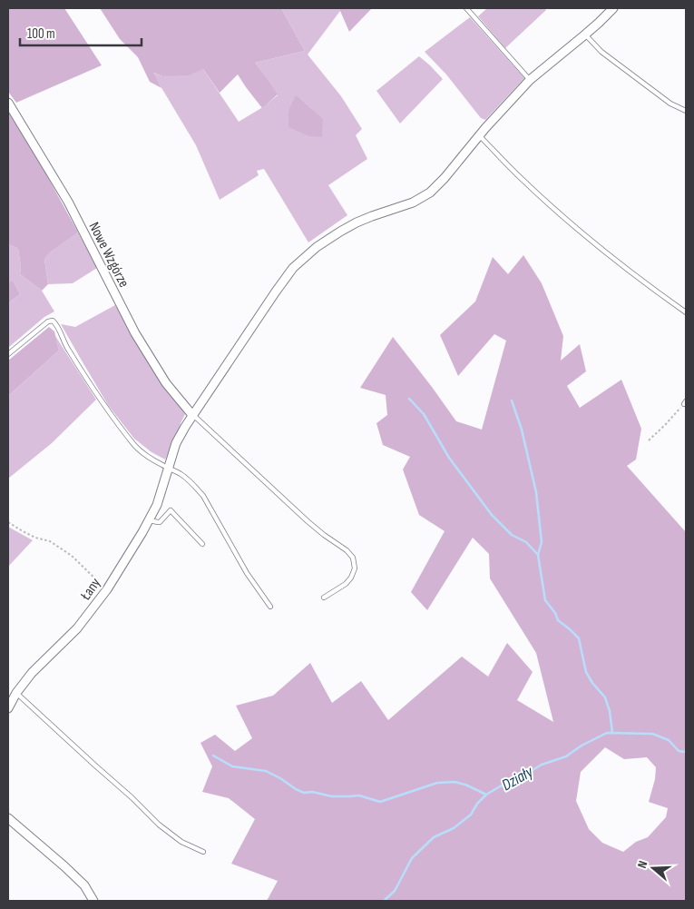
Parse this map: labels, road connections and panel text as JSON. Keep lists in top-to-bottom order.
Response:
{
  "streets": {
    "street": ["Nowe Wzgórze", "Łany"]
  },
  "crossings": [
    ["Nowe Wzgórze", "Łany"]
  ],
  "water": ["Działy"],
  "scale_bar": "100 m",
  "north": "left"
}
